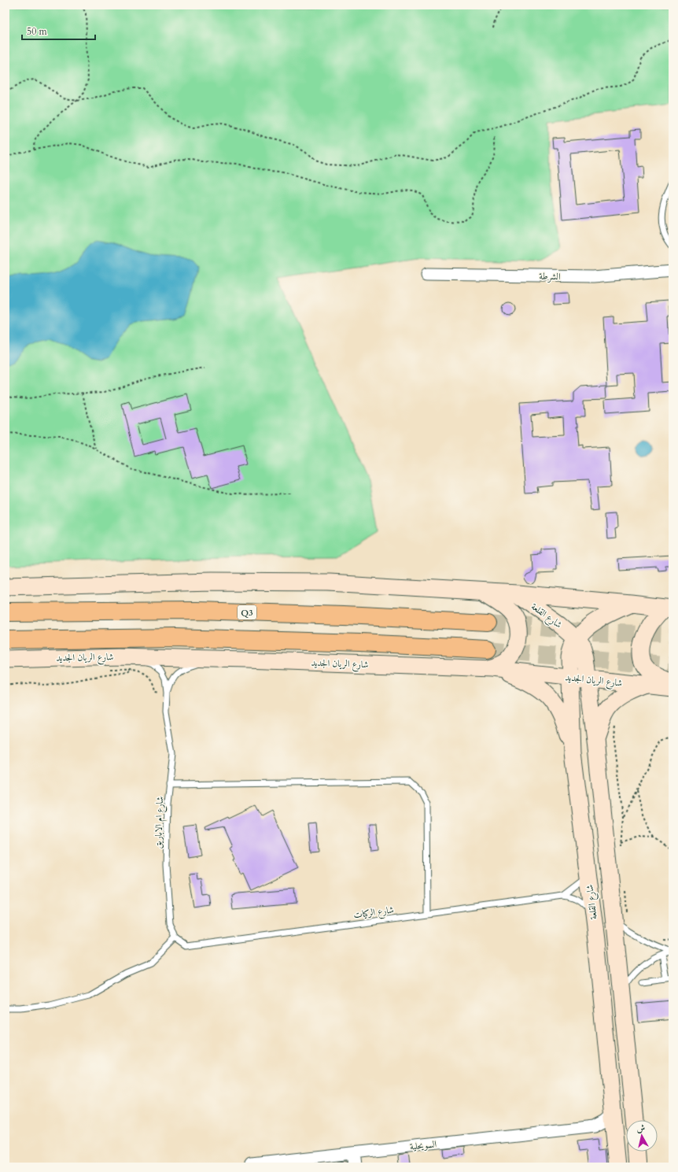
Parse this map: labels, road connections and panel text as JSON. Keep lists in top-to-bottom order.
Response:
{
  "streets": {
    "highway": ["Q3", "شارع الريان الجديد"],
    "main road": ["شارع القلعة"],
    "street": ["الشرطة", "السويحلية"],
    "lane": ["شارع ام الاباريق", "شارع الركيات"]
  },
  "crossings": [
    ["شارع القلعة", "شارع الريان الجديد"],
    ["شارع القلعة", "شارع الركيات"],
    ["شارع القلعة", "السويحلية"],
    ["شارع الريان الجديد", "شارع ام الاباريق"],
    ["شارع ام الاباريق", "شارع الركيات"]
  ],
  "scale_bar": "50 m",
  "north": "top"
}
